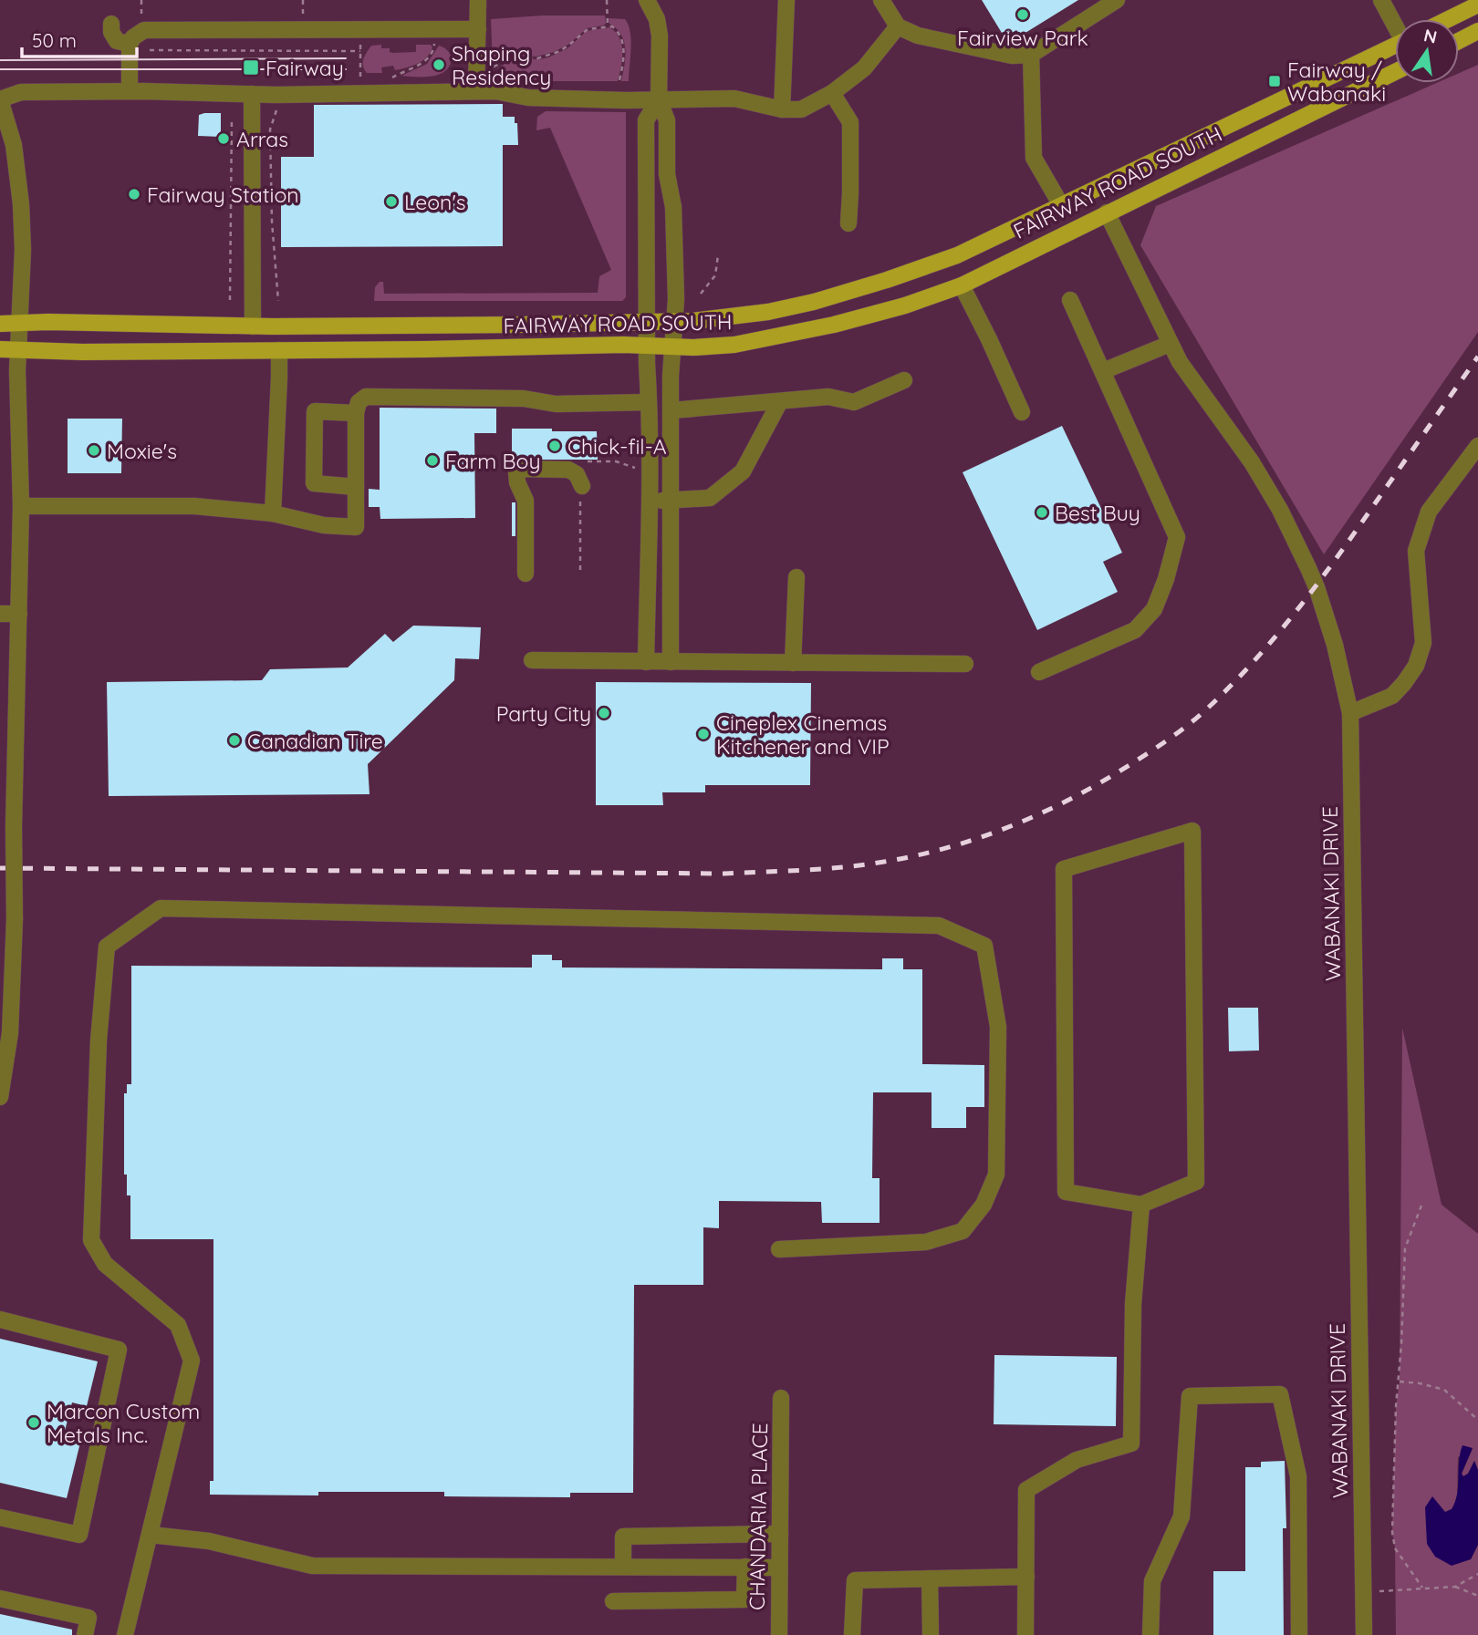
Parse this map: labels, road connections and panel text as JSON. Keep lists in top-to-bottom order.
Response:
{
  "streets": {
    "main road": ["FAIRWAY ROAD SOUTH"],
    "street": ["WABANAKI DRIVE", "CHANDARIA PLACE"]
  },
  "crossings": [
    ["FAIRWAY ROAD SOUTH", "WABANAKI DRIVE"]
  ],
  "places": {
    "other": [
      "Fairview Park",
      "Shaping Residency",
      "Arras",
      "Fairway Station",
      "Leon's",
      "Chick-fil-A",
      "Moxie's",
      "Farm Boy",
      "Best Buy",
      "Party City",
      "Cineplex Cinemas Kitchener and VIP",
      "Canadian Tire",
      "Marcon Custom Metals Inc."
    ],
    "transit": ["Fairway", "Fairway / Wabanaki"]
  },
  "scale_bar": "50 m",
  "north": "top"
}
